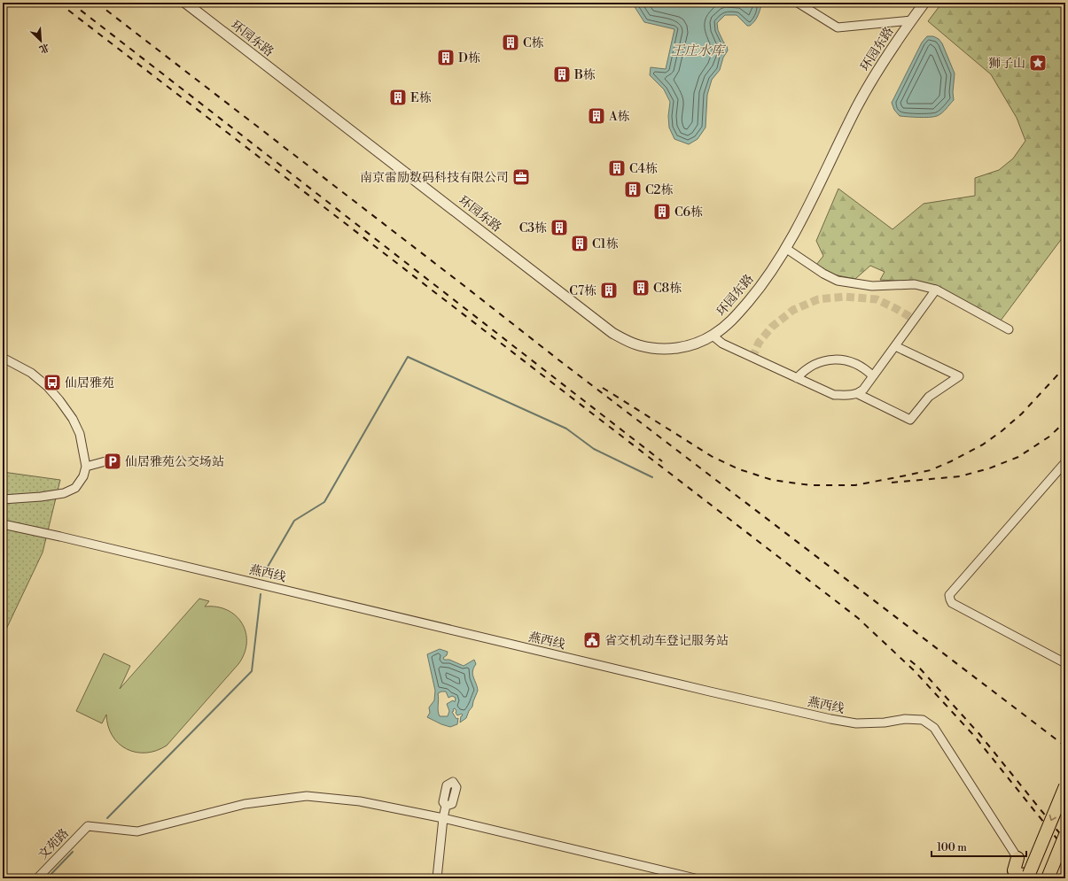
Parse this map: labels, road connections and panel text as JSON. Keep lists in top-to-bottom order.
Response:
{
  "streets": {
    "street": ["环园东路", "燕西线", "文苑路"]
  },
  "water": ["王庄水库"],
  "places": {
    "building": [
      "C栋",
      "D栋",
      "B栋",
      "E栋",
      "A栋",
      "C4栋",
      "C2栋",
      "C6栋",
      "C3栋",
      "C1栋",
      "C8栋",
      "C7栋"
    ],
    "place": ["狮子山"],
    "office": ["南京雷励数码科技有限公司"],
    "bus stop": ["仙居雅苑"],
    "parking": ["仙居雅苑公交场站"],
    "public building": ["省交机动车登记服务站"]
  },
  "scale_bar": "100 m",
  "north": "bottom right"
}
